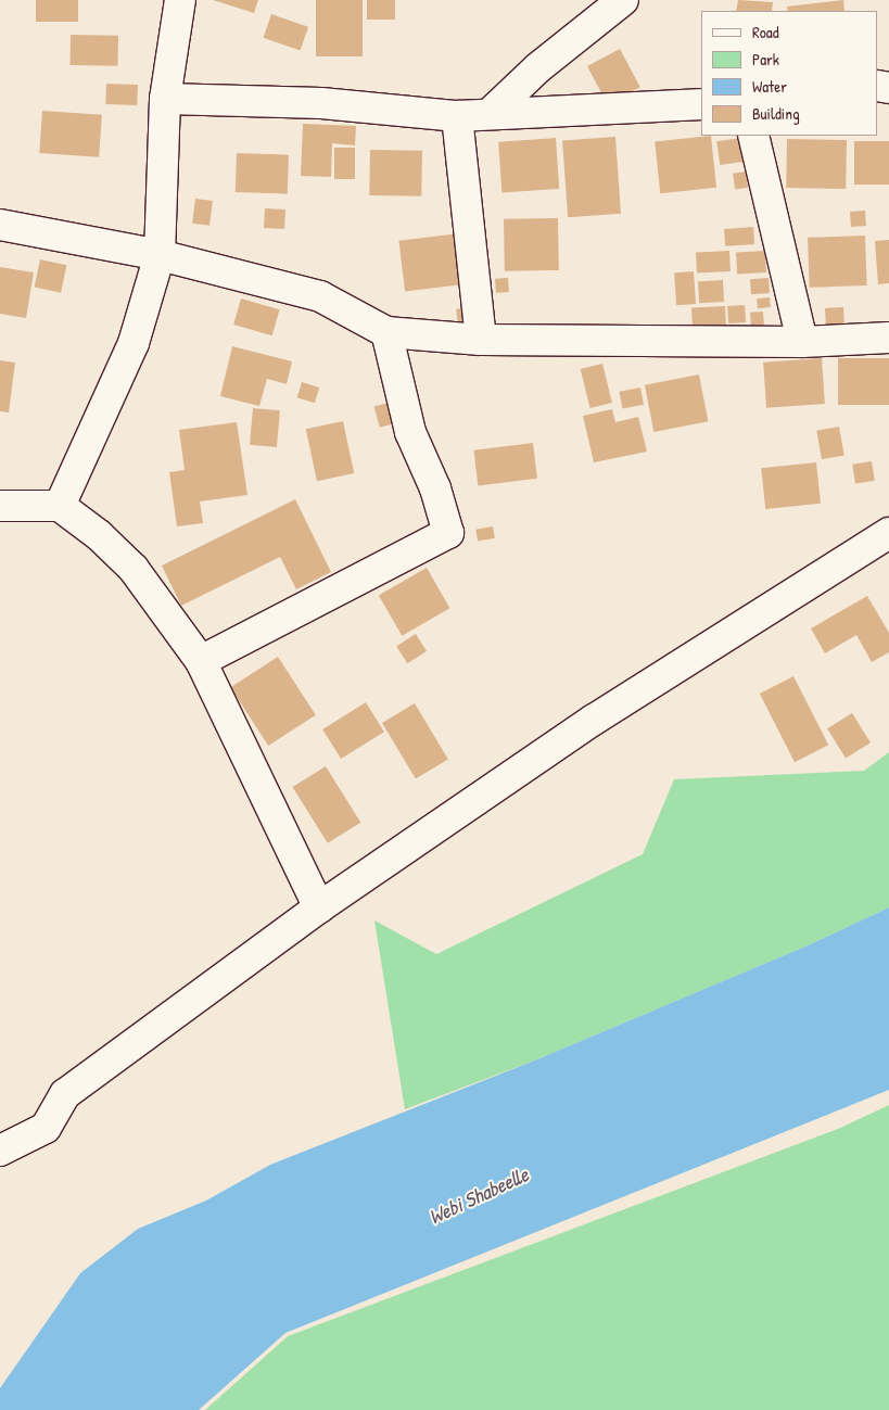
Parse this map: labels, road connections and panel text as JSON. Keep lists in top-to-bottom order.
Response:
{
  "water": ["Webi Shabeelle"],
  "legend": [
    "Road",
    "Park",
    "Water",
    "Building"
  ]
}
